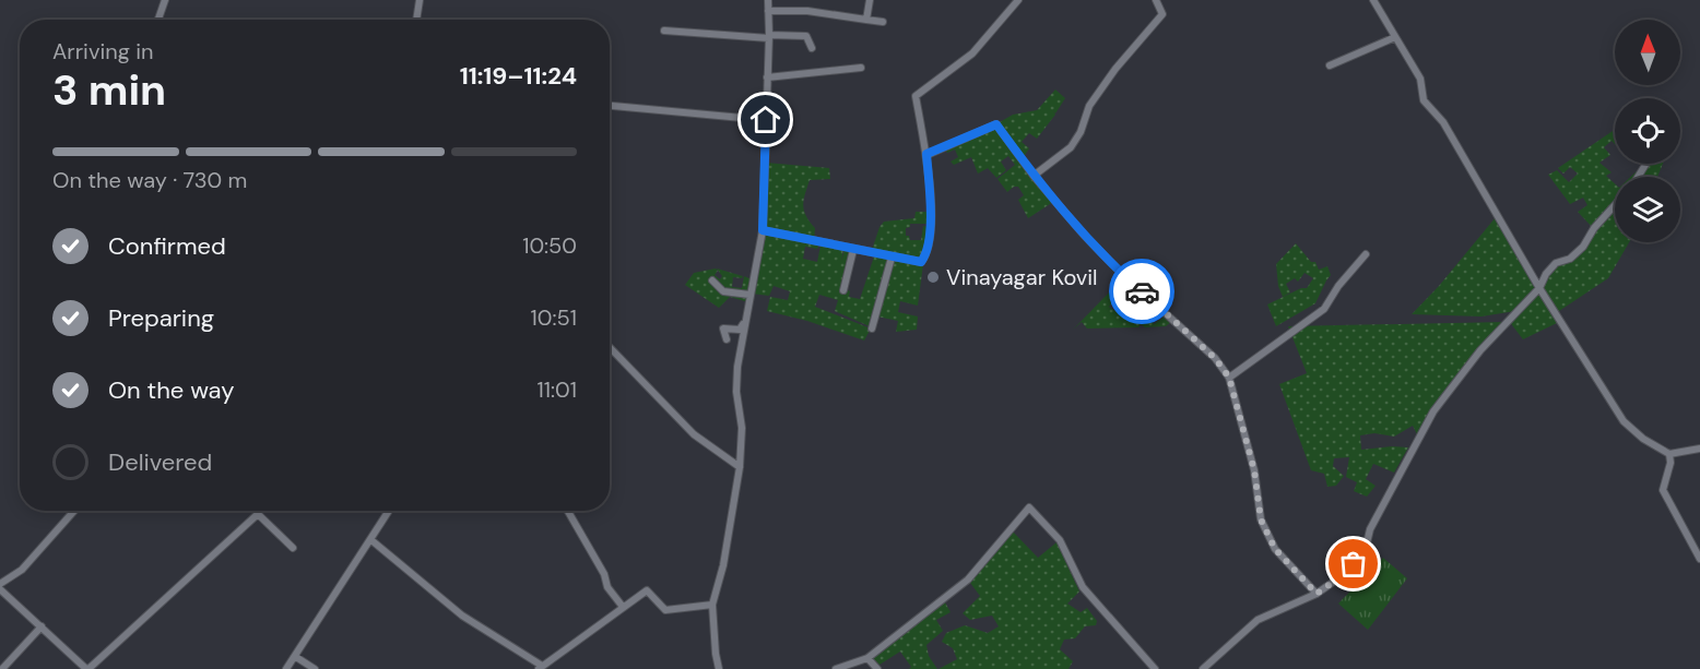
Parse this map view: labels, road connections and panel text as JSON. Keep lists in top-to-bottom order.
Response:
{
  "places": ["Vinayagar Kovil"],
  "north": "top",
  "page": {
    "heading": ["3 min", "Arriving in", "11:19–11:24"],
    "bar": "On the way · 730 m",
    "list": [
      ["Confirmed", "10:50"],
      ["Preparing", "10:51"],
      ["On the way", "11:01"],
      "Delivered"
    ]
  }
}
